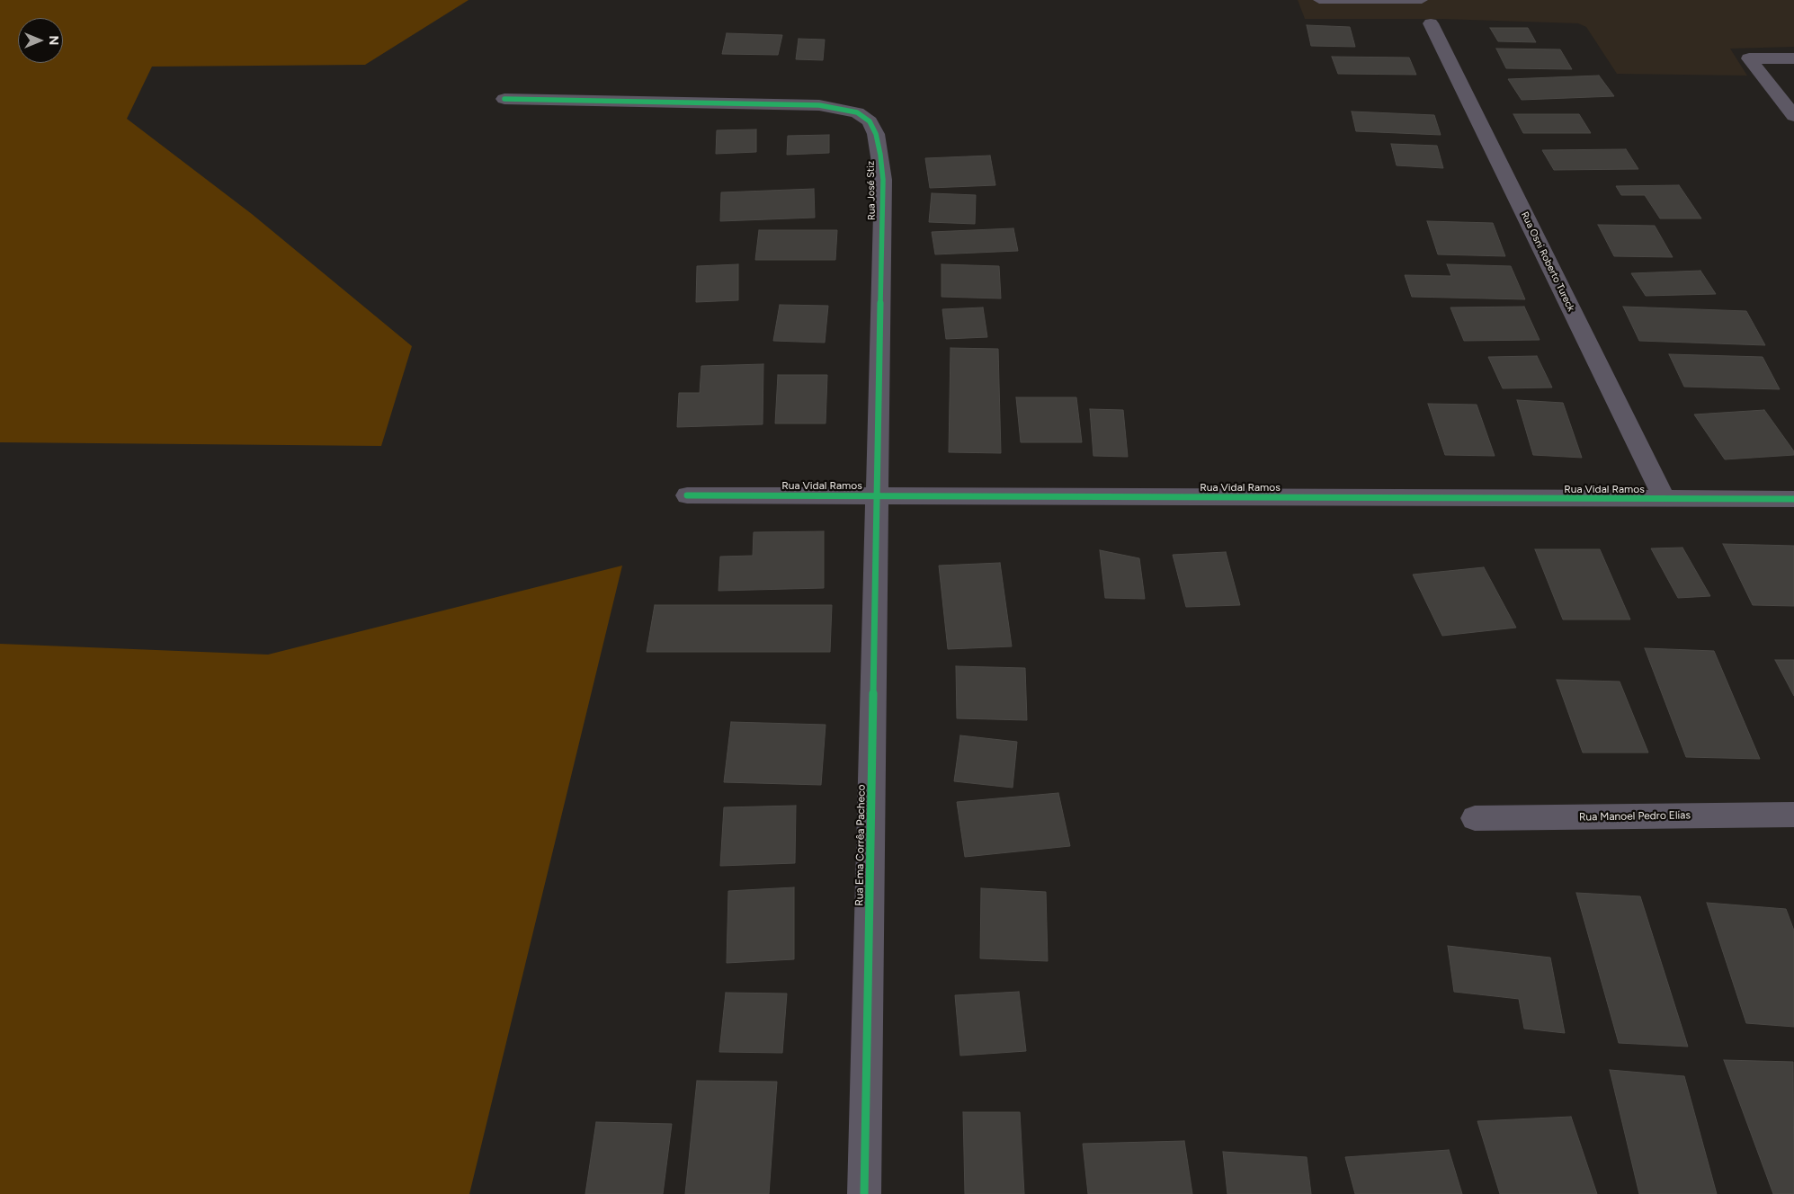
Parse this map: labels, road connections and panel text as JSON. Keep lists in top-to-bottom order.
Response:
{
  "streets": {
    "street": [
      "Rua José Stiz",
      "Rua Osni Roberto Tureck",
      "Rua Vidal Ramos",
      "Rua Manoel Pedro Elias",
      "Rua Ema Corrêa Pacheco"
    ]
  },
  "crossings": [
    ["Rua José Stiz", "Rua Vidal Ramos"],
    ["Rua José Stiz", "Rua Ema Corrêa Pacheco"],
    ["Rua Osni Roberto Tureck", "Rua Vidal Ramos"],
    ["Rua Vidal Ramos", "Rua Ema Corrêa Pacheco"]
  ],
  "north": "right"
}
